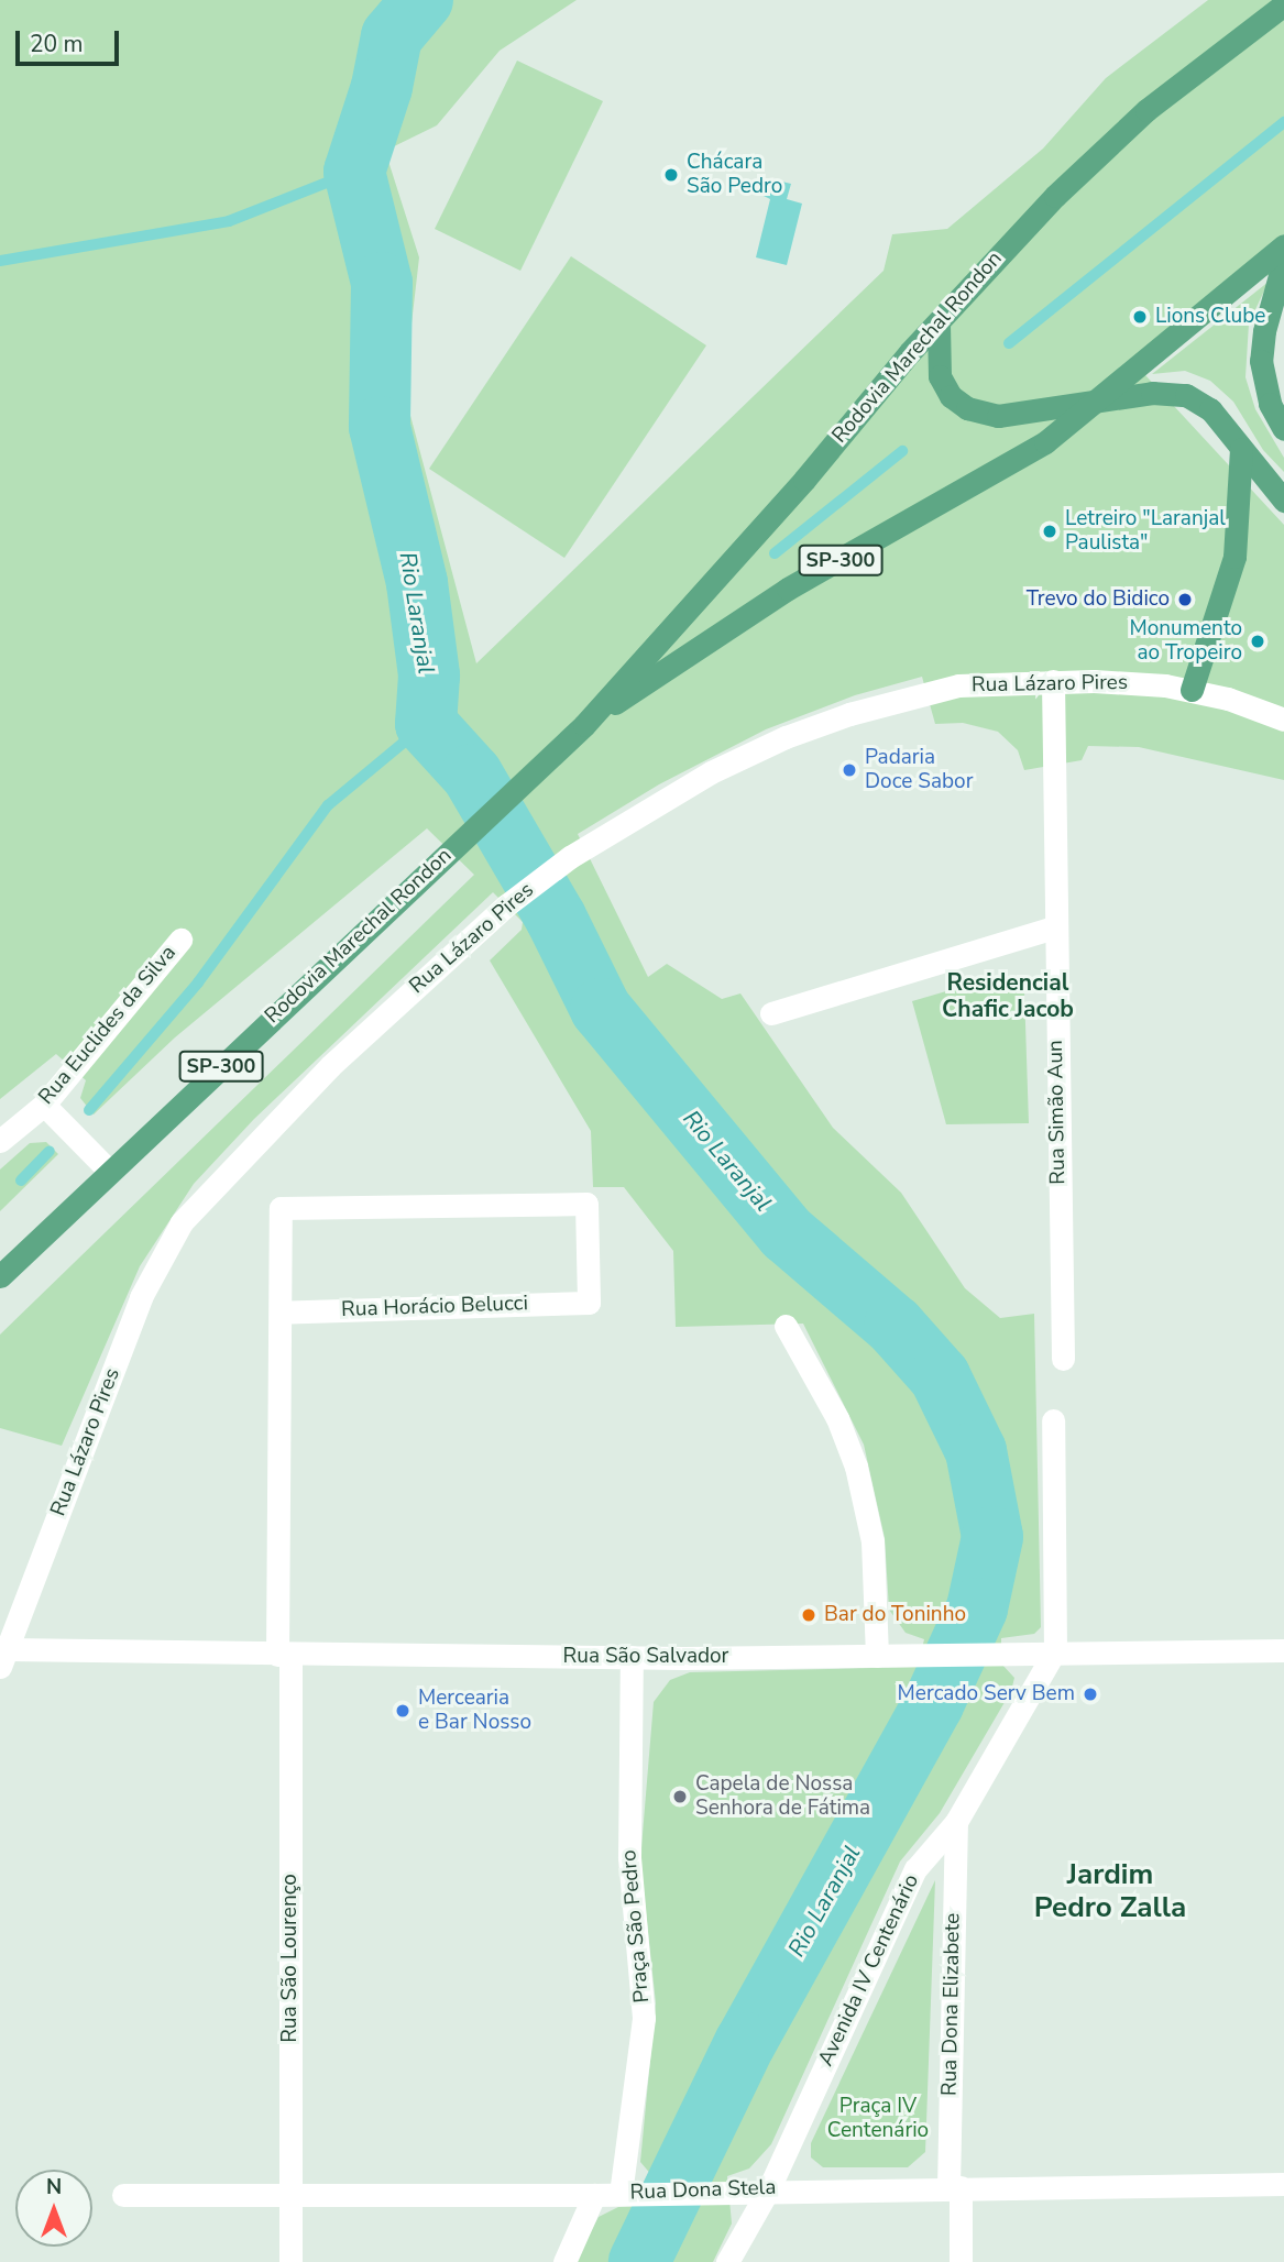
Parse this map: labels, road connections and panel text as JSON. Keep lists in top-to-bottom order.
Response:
{
  "streets": {
    "main road": ["Rodovia Marechal Rondon", "SP-300"],
    "street": [
      "Rua Lázaro Pires",
      "Rua Euclides da Silva",
      "Rua Simão Aun",
      "Rua Horácio Belucci",
      "Rua São Salvador",
      "Praça São Pedro",
      "Rua São Lourenço",
      "Avenida IV Centenário",
      "Rua Dona Elizabete",
      "Rua Dona Stela"
    ]
  },
  "crossings": [
    ["Rua Lázaro Pires", "Rua Simão Aun"],
    ["Rua Lázaro Pires", "Rua São Salvador"],
    ["Rua Horácio Belucci", "Rua São Lourenço"],
    ["Rua São Salvador", "Praça São Pedro"],
    ["Rua São Salvador", "Rua São Lourenço"],
    ["Rua São Salvador", "Avenida IV Centenário"],
    ["Praça São Pedro", "Rua Dona Stela"],
    ["Rua São Lourenço", "Rua Dona Stela"],
    ["Avenida IV Centenário", "Rua Dona Elizabete"],
    ["Avenida IV Centenário", "Rua Dona Stela"],
    ["Rua Dona Elizabete", "Rua Dona Stela"]
  ],
  "districts": ["Residencial Chafic Jacob", "Jardim Pedro Zalla"],
  "water": ["Rio Laranjal"],
  "parks": ["Praça IV Centenário"],
  "places": [
    "Chácara São Pedro",
    "Lions Clube",
    "Letreiro \"Laranjal Paulista\"",
    "Trevo do Bidico",
    "Monumento ao Tropeiro",
    "Padaria Doce Sabor",
    "Bar do Toninho",
    "Mercado Serv Bem",
    "Mercearia e Bar Nosso",
    "Capela de Nossa Senhora de Fátima"
  ],
  "scale_bar": "20 m",
  "north": "top"
}
